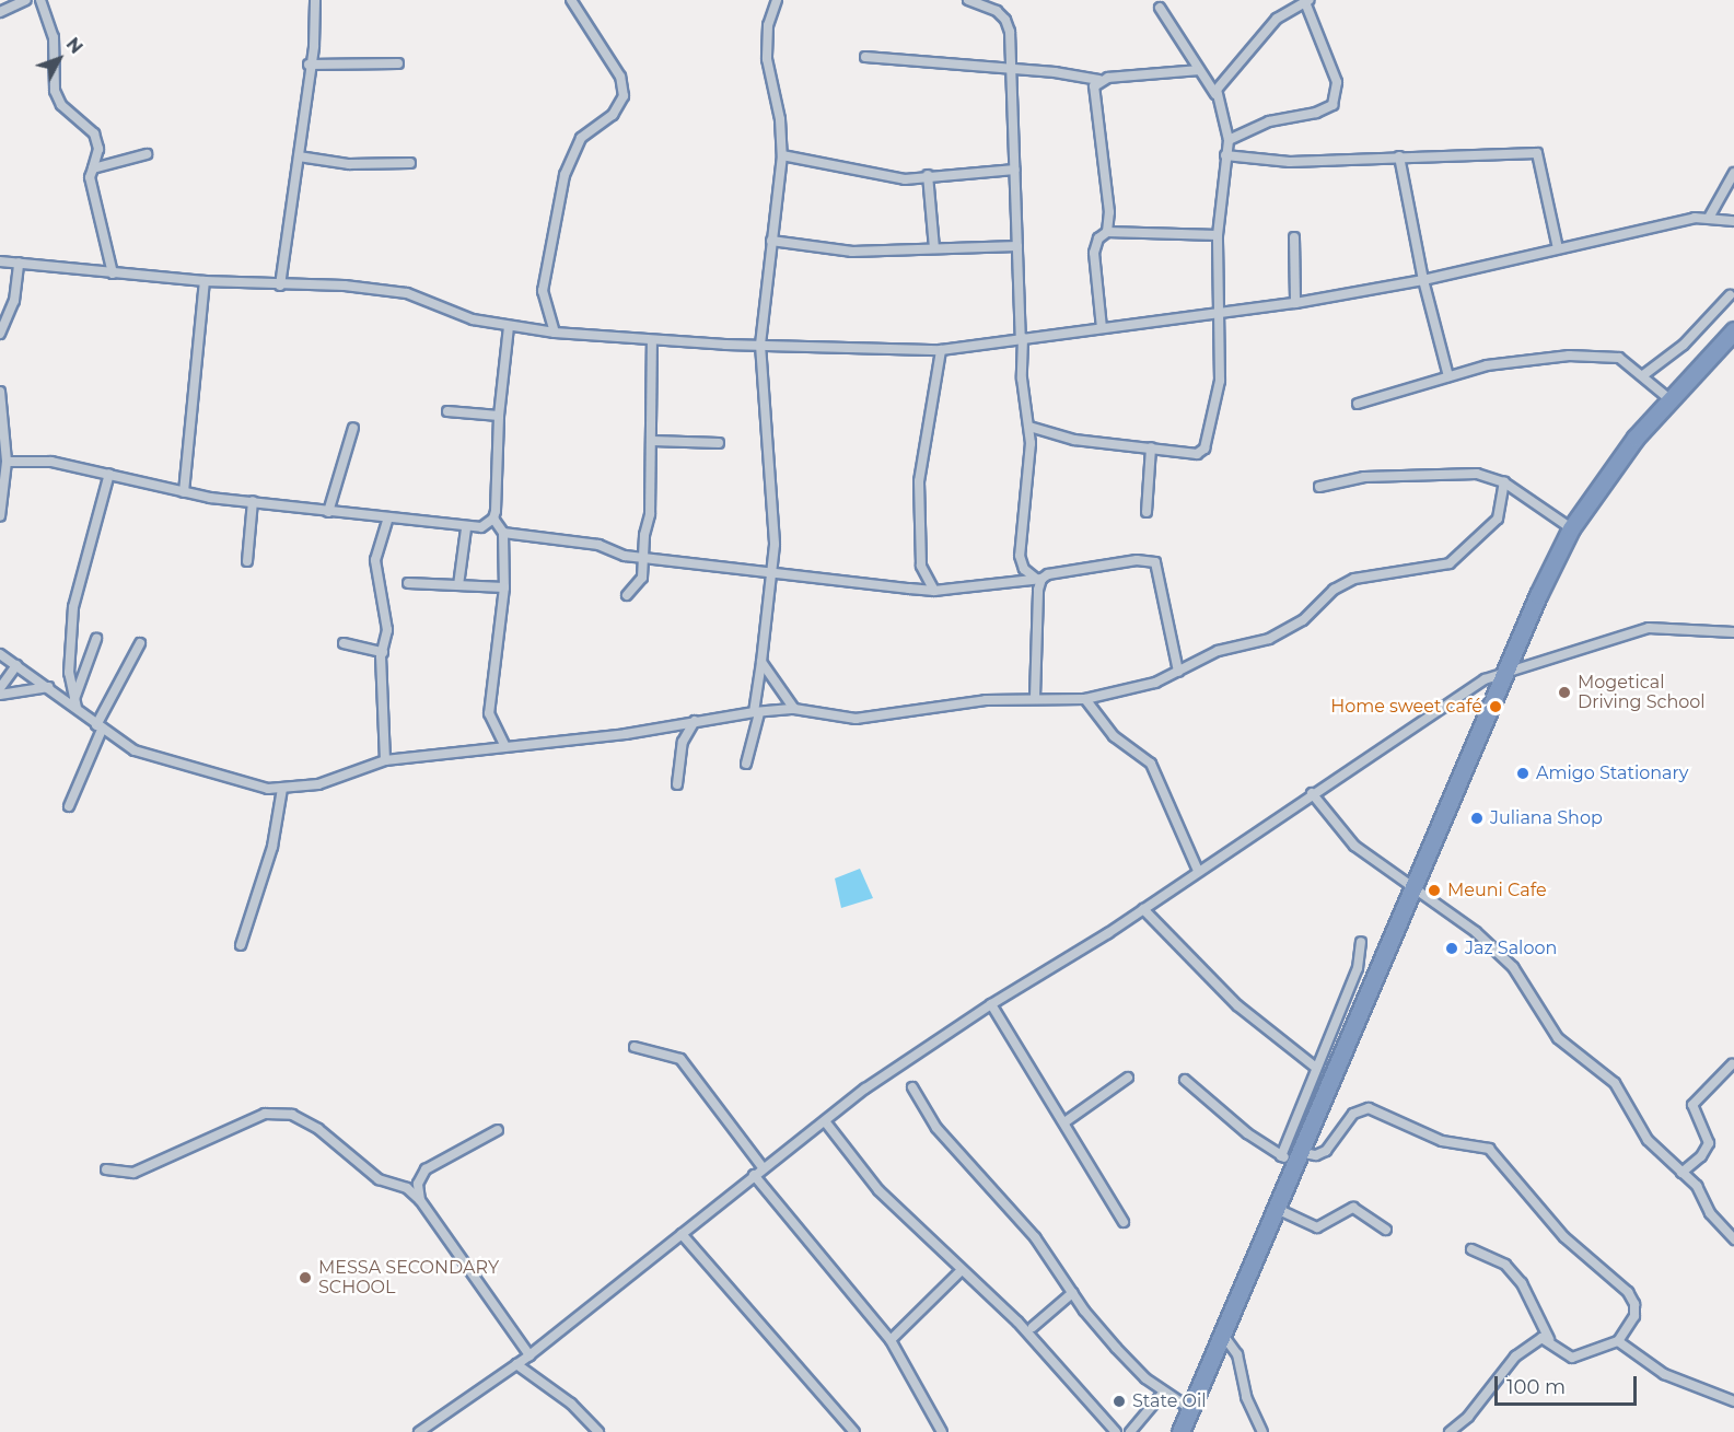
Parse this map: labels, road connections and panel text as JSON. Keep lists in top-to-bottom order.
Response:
{
  "places": [
    "Mogetical Driving School",
    "Home sweet café",
    "Amigo Stationary",
    "Juliana Shop",
    "Meuni Cafe",
    "Jaz Saloon",
    "MESSA SECONDARY SCHOOL",
    "State Oil"
  ],
  "scale_bar": "100 m",
  "north": "top right"
}
